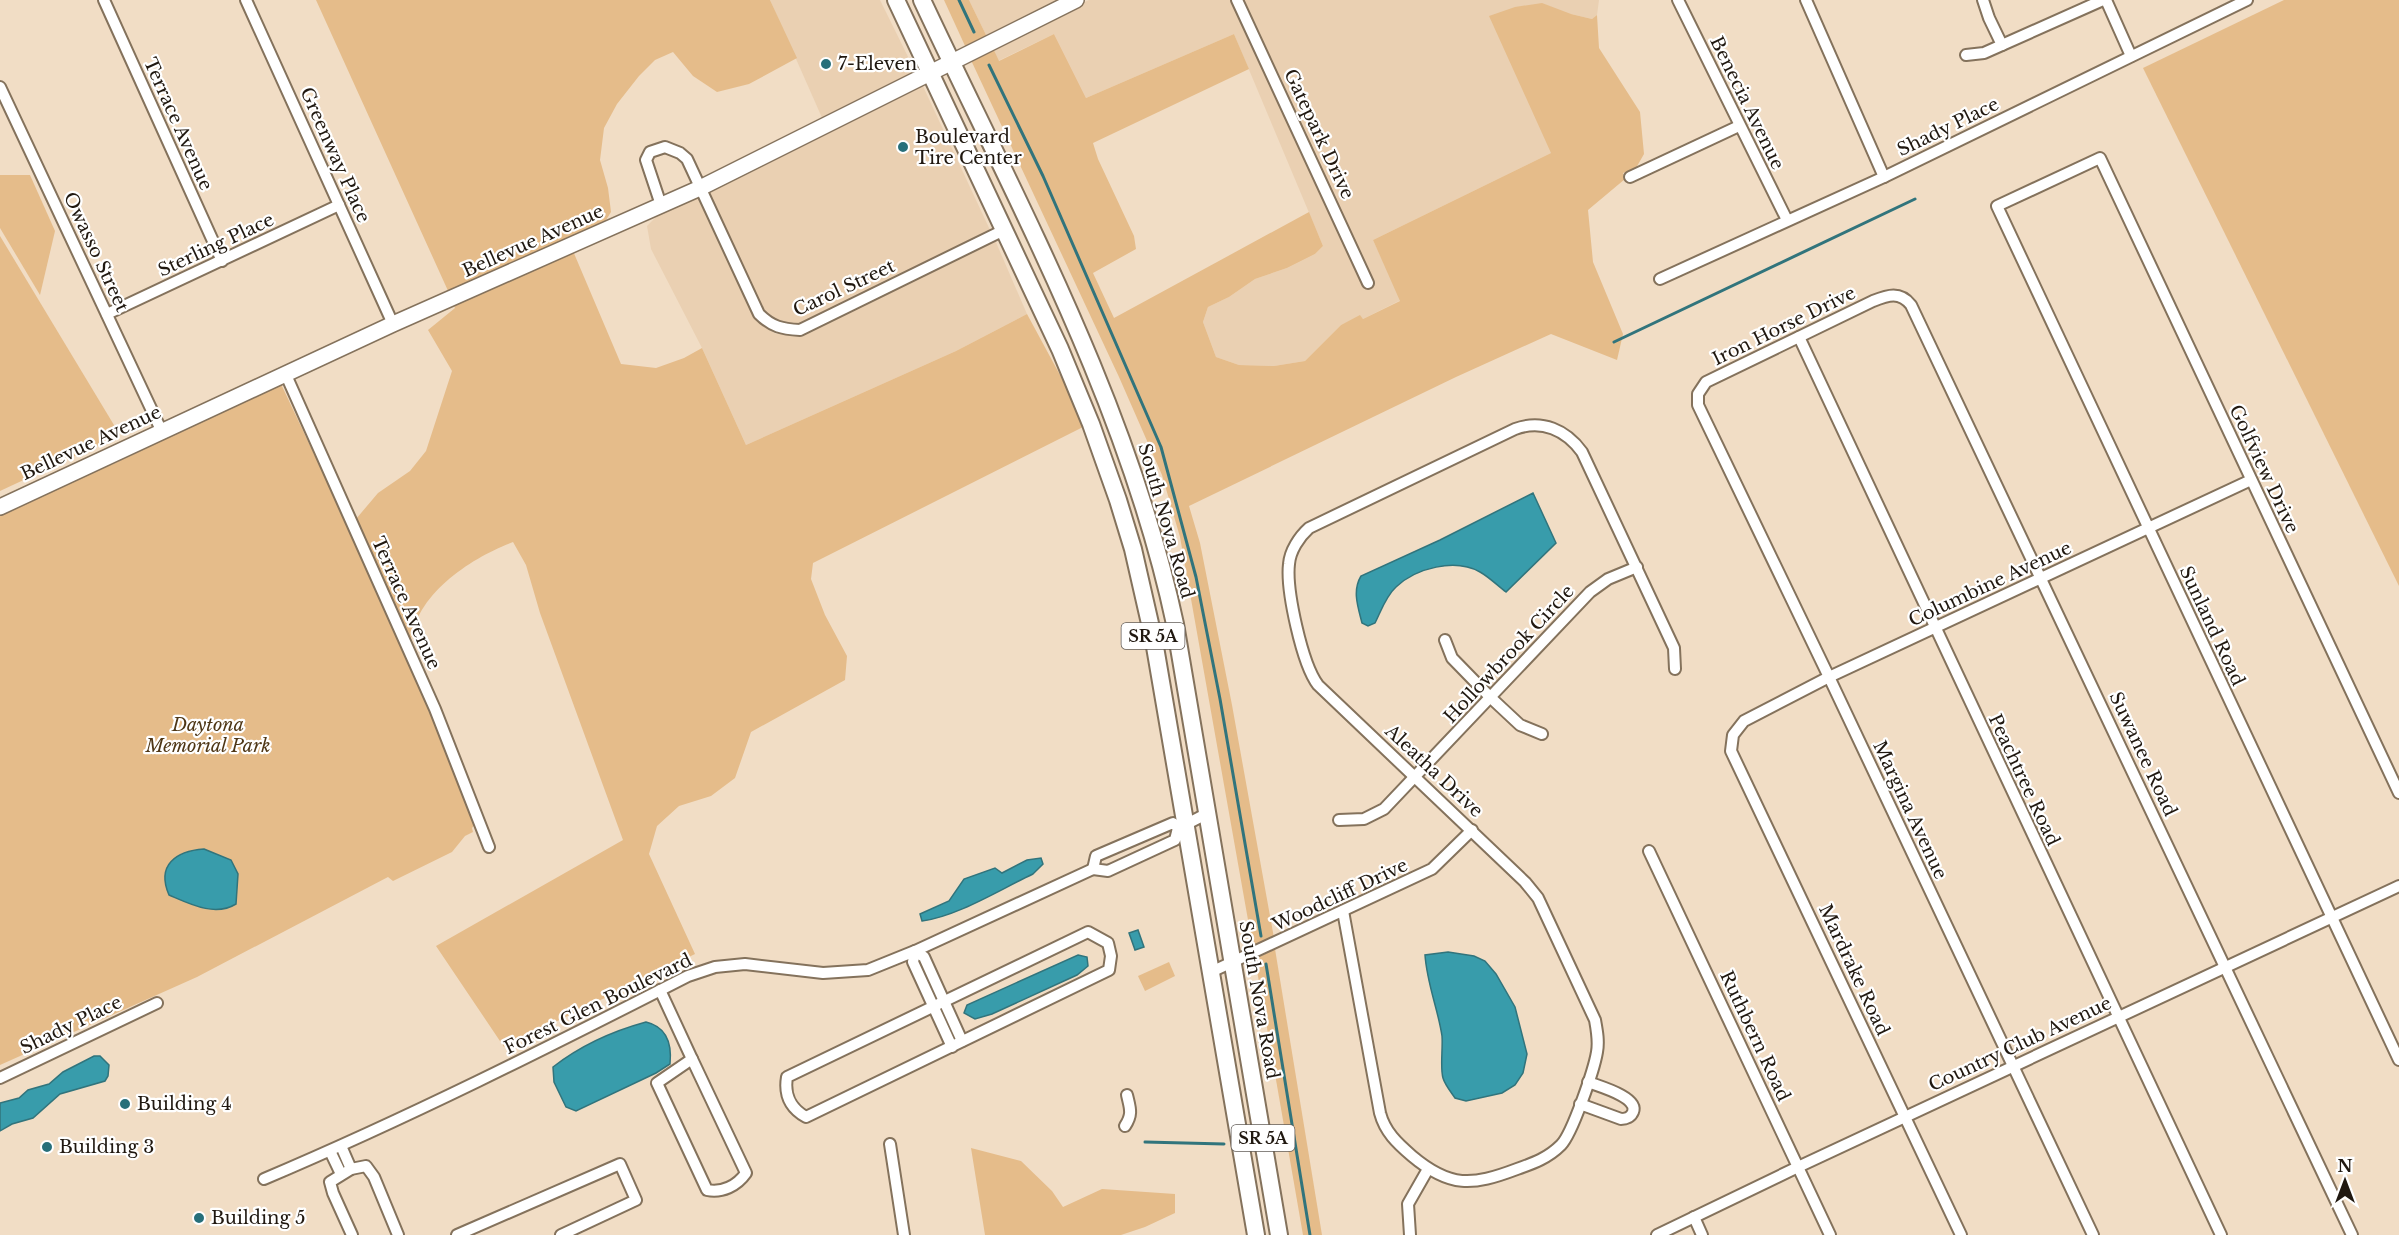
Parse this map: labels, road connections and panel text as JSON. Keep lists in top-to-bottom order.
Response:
{
  "streets": {
    "main road": ["South Nova Road", "SR 5A"],
    "street": [
      "Benecia Avenue",
      "Terrace Avenue",
      "Shady Place",
      "Gatepark Drive",
      "Greenway Place",
      "Bellevue Avenue",
      "Sterling Place",
      "Owasso Street",
      "Carol Street",
      "Iron Horse Drive",
      "Golfview Drive",
      "Columbine Avenue",
      "Sunland Road",
      "Hollowbrook Circle",
      "Suwanee Road",
      "Aleatha Drive",
      "Peachtree Road",
      "Margina Avenue",
      "Woodcliff Drive",
      "Mardrake Road",
      "Forest Glen Boulevard",
      "Ruthbern Road",
      "Country Club Avenue"
    ]
  },
  "crossings": [
    ["Benecia Avenue", "Shady Place"],
    ["Terrace Avenue", "Bellevue Avenue"],
    ["Terrace Avenue", "Sterling Place"],
    ["Greenway Place", "Bellevue Avenue"],
    ["Greenway Place", "Sterling Place"],
    ["Bellevue Avenue", "Owasso Street"],
    ["Bellevue Avenue", "Carol Street"],
    ["Bellevue Avenue", "South Nova Road"],
    ["Bellevue Avenue", "SR 5A"],
    ["Sterling Place", "Owasso Street"],
    ["Carol Street", "SR 5A"],
    ["Iron Horse Drive", "Suwanee Road"],
    ["Iron Horse Drive", "Peachtree Road"],
    ["Iron Horse Drive", "Margina Avenue"],
    ["Golfview Drive", "Columbine Avenue"],
    ["Golfview Drive", "Sunland Road"],
    ["South Nova Road", "SR 5A"],
    ["South Nova Road", "Woodcliff Drive"],
    ["Columbine Avenue", "Sunland Road"],
    ["Columbine Avenue", "Suwanee Road"],
    ["Columbine Avenue", "Peachtree Road"],
    ["Columbine Avenue", "Margina Avenue"],
    ["Columbine Avenue", "Mardrake Road"],
    ["Sunland Road", "Country Club Avenue"],
    ["SR 5A", "Woodcliff Drive"],
    ["SR 5A", "Forest Glen Boulevard"],
    ["Hollowbrook Circle", "Aleatha Drive"],
    ["Suwanee Road", "Country Club Avenue"],
    ["Aleatha Drive", "Woodcliff Drive"],
    ["Peachtree Road", "Country Club Avenue"],
    ["Margina Avenue", "Country Club Avenue"],
    ["Mardrake Road", "Country Club Avenue"],
    ["Ruthbern Road", "Country Club Avenue"]
  ],
  "parks": ["Daytona Memorial Park"],
  "places": [
    "7-Eleven",
    "Boulevard Tire Center",
    "Building 4",
    "Building 3",
    "Building 5"
  ],
  "north": "top"
}
